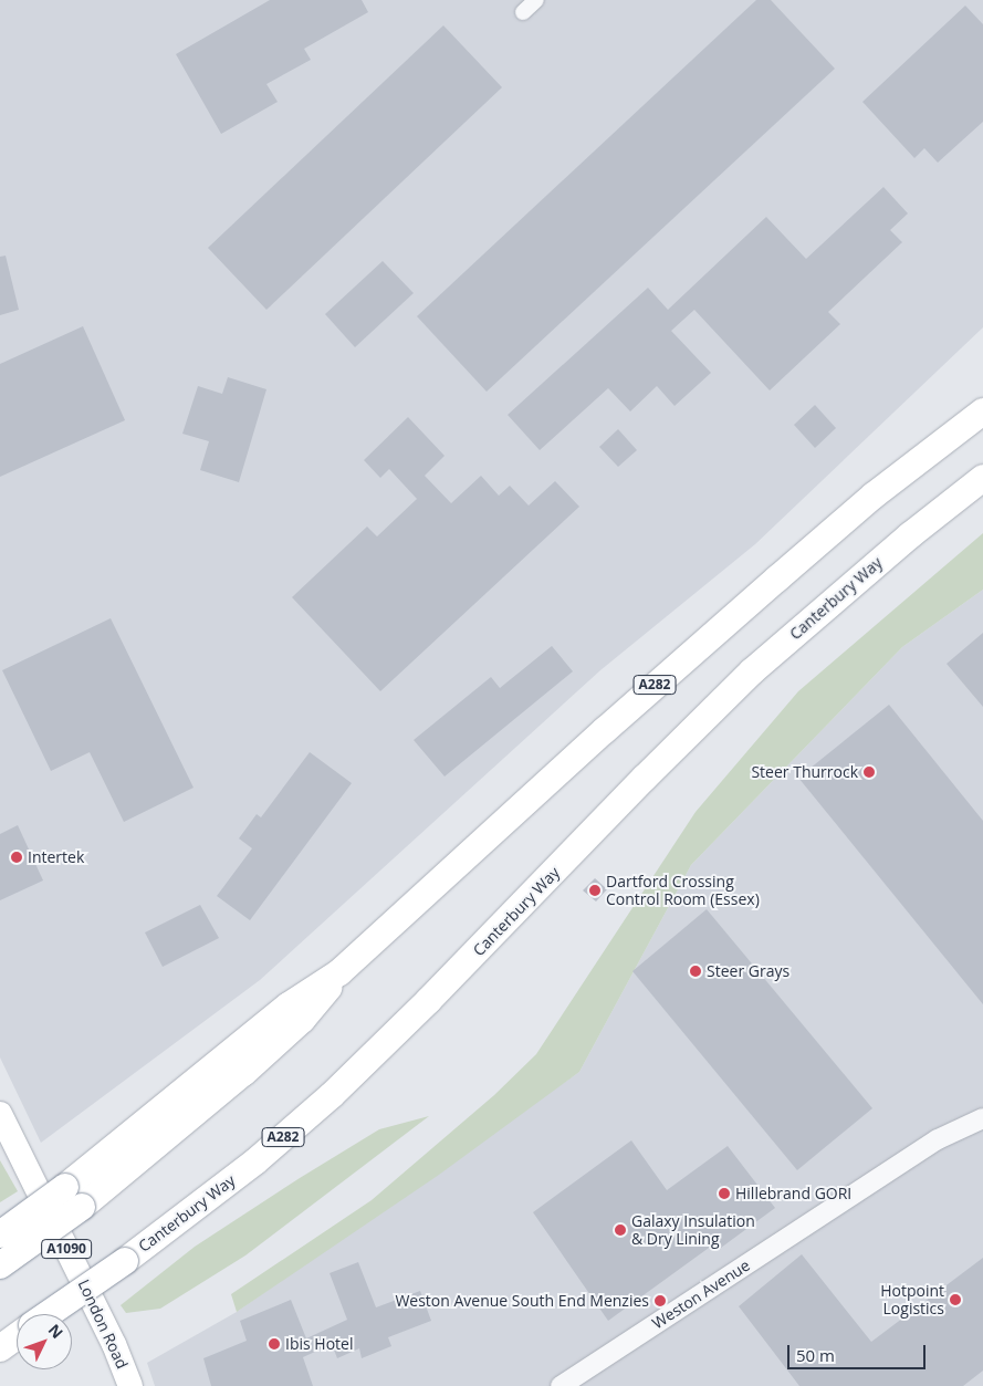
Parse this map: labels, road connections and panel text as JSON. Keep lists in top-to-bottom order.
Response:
{
  "streets": {
    "highway": ["Canterbury Way", "A282"],
    "main road": ["A1090", "London Road"],
    "street": ["Weston Avenue"]
  },
  "places": [
    "Steer Thurrock",
    "Intertek",
    "Dartford Crossing Control Room (Essex)",
    "Steer Grays",
    "Hillebrand GORI",
    "Galaxy Insulation & Dry Lining",
    "Hotpoint Logistics",
    "Weston Avenue South End Menzies",
    "Ibis Hotel"
  ],
  "scale_bar": "50 m",
  "north": "top right"
}
